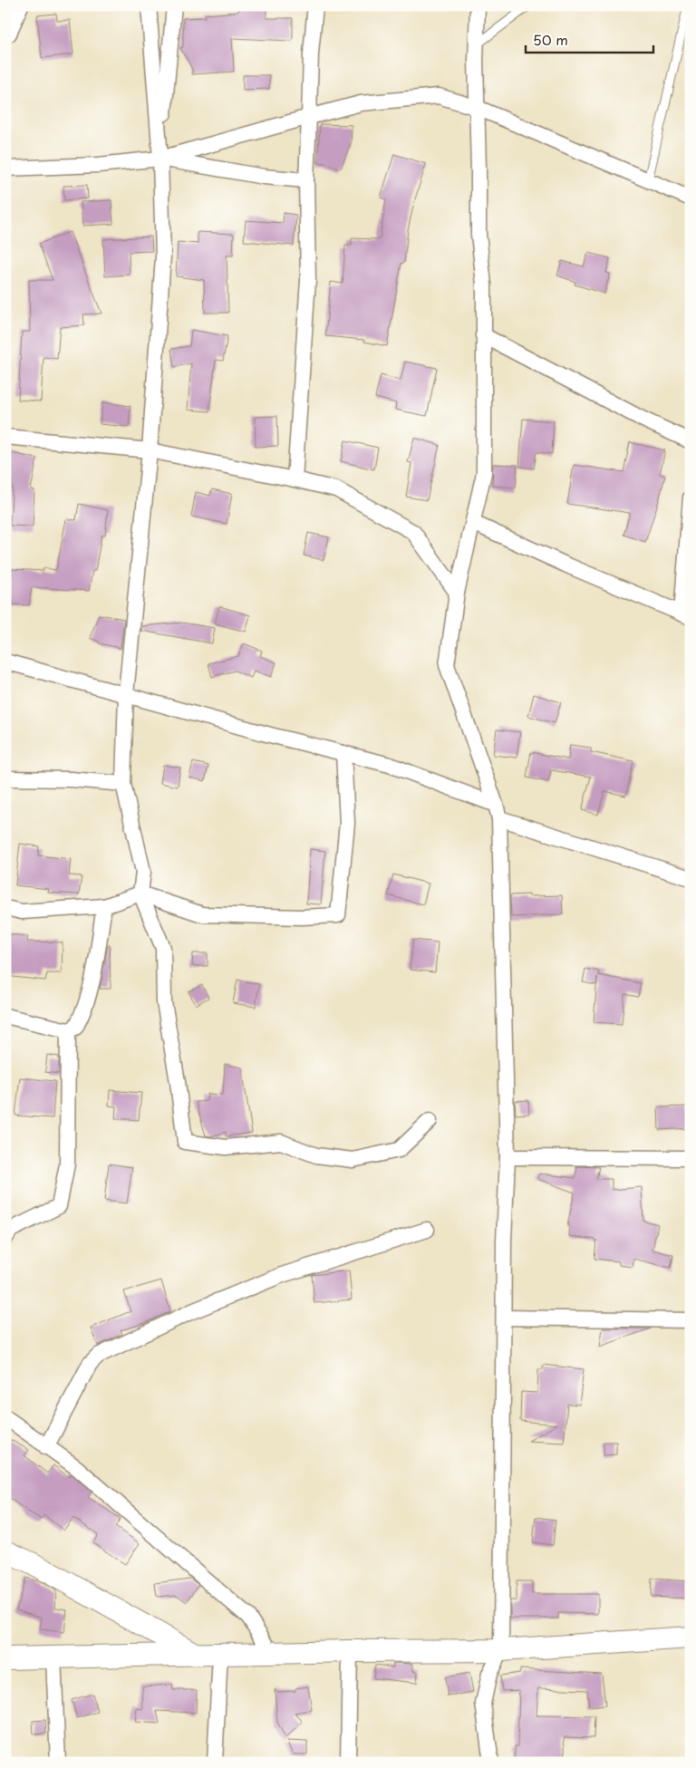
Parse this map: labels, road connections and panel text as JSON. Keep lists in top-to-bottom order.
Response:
{
  "scale_bar": "50 m"
}
